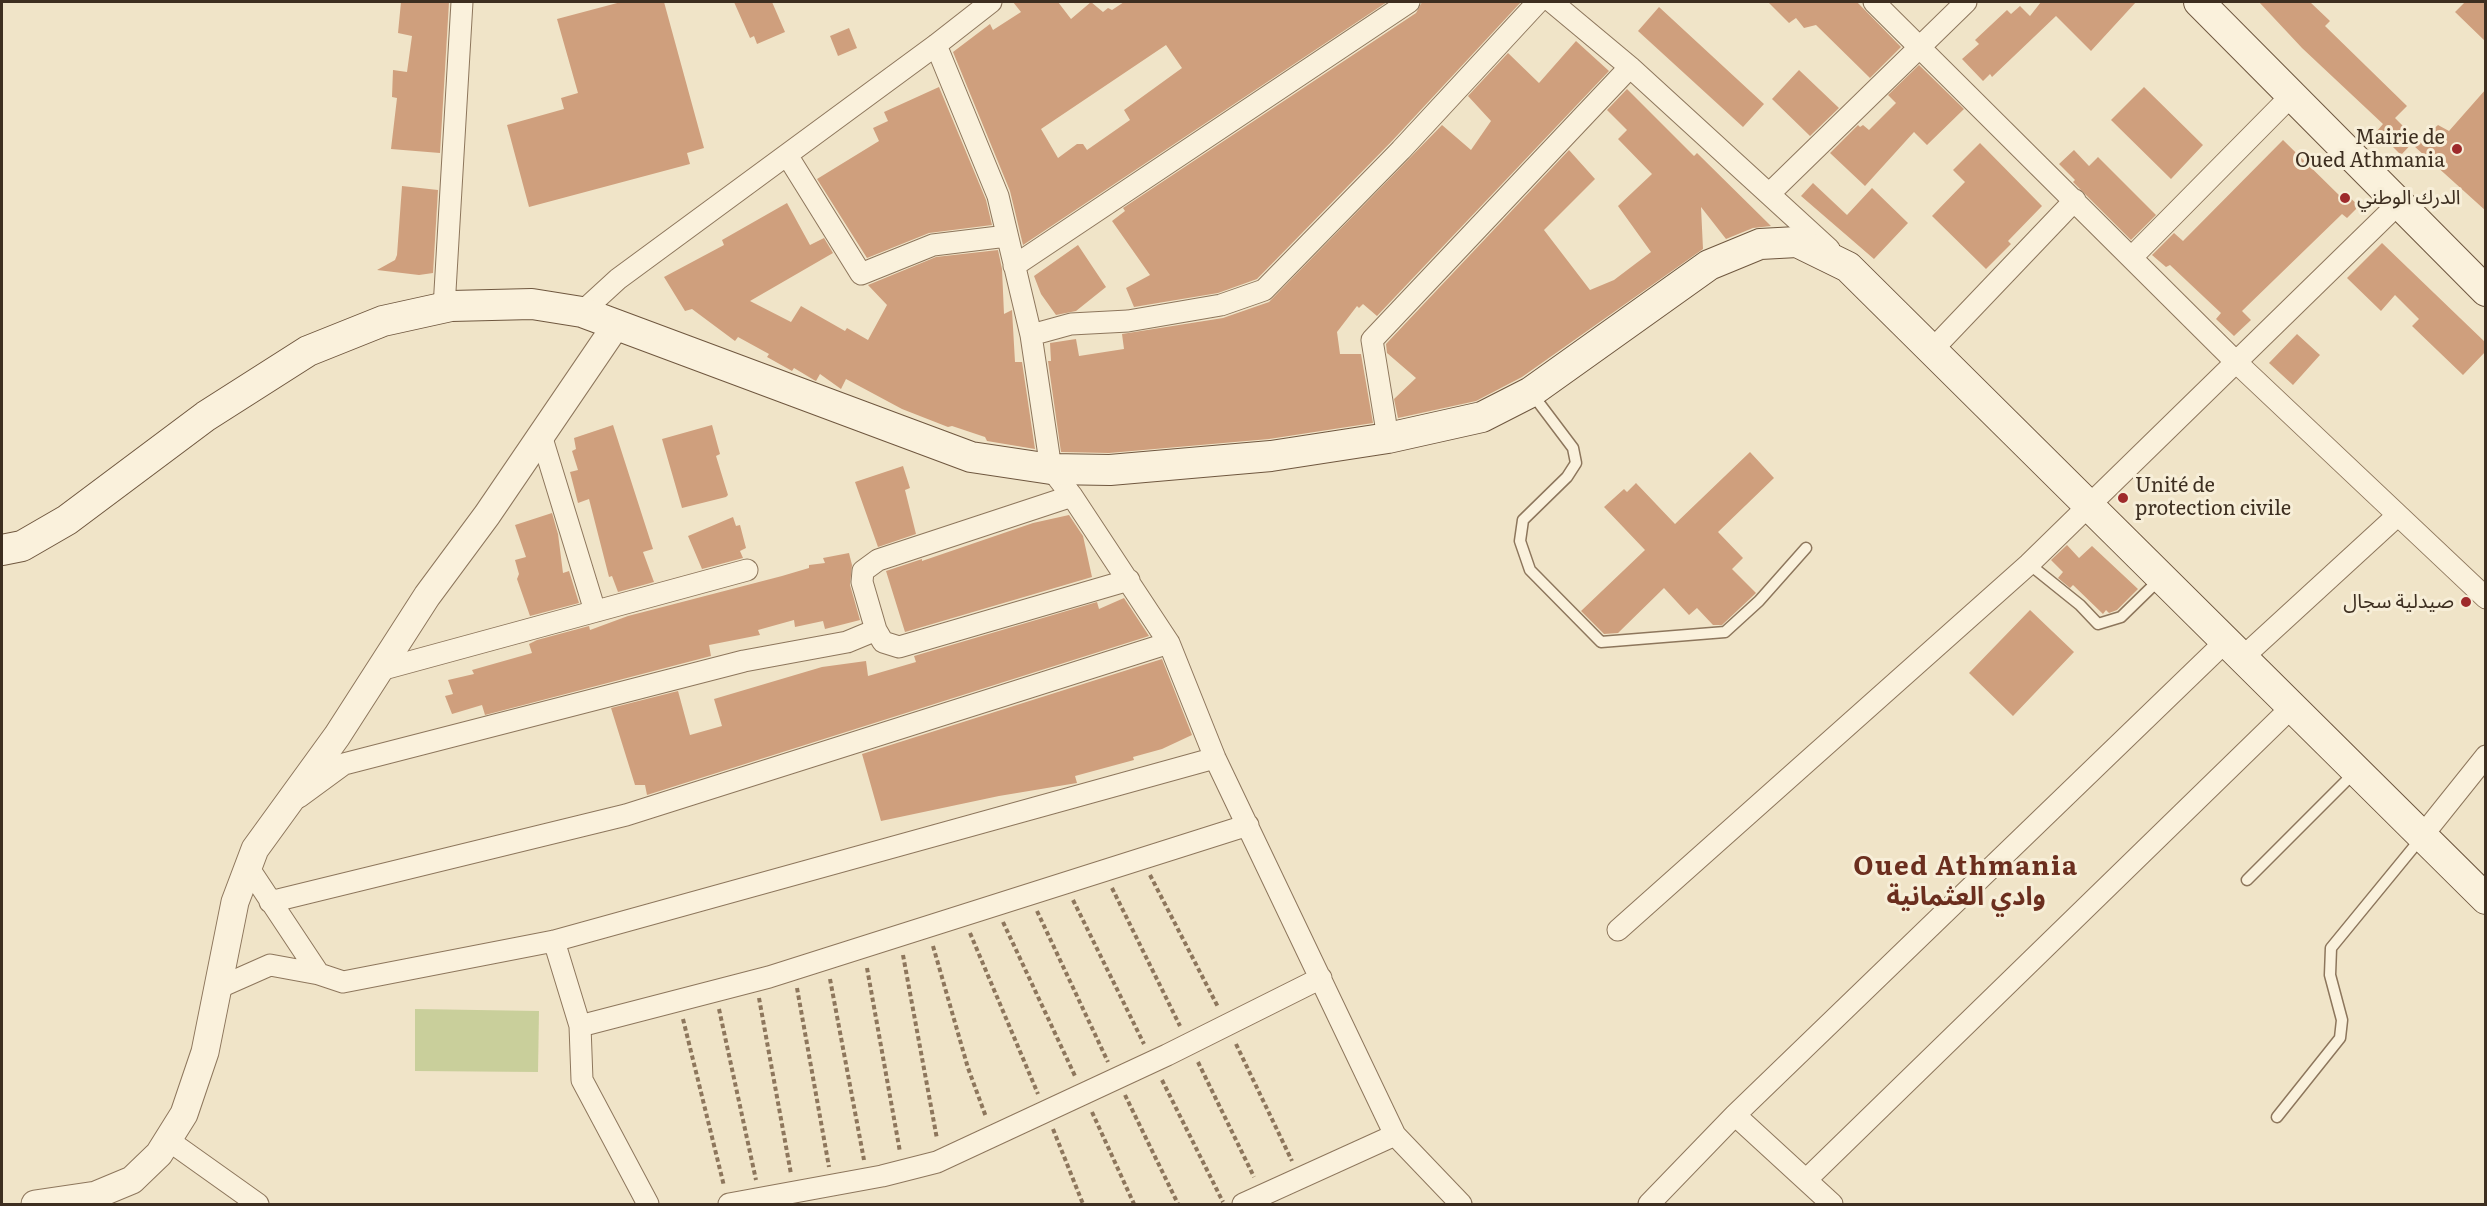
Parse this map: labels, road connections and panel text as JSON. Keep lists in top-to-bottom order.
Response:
{
  "districts": ["Oued Athmania وادي العثمانية"],
  "places": [
    "Mairie de Oued Athmania",
    "الدرك الوطني",
    "Unité de protection civile",
    "صيدلية سجال"
  ]
}
